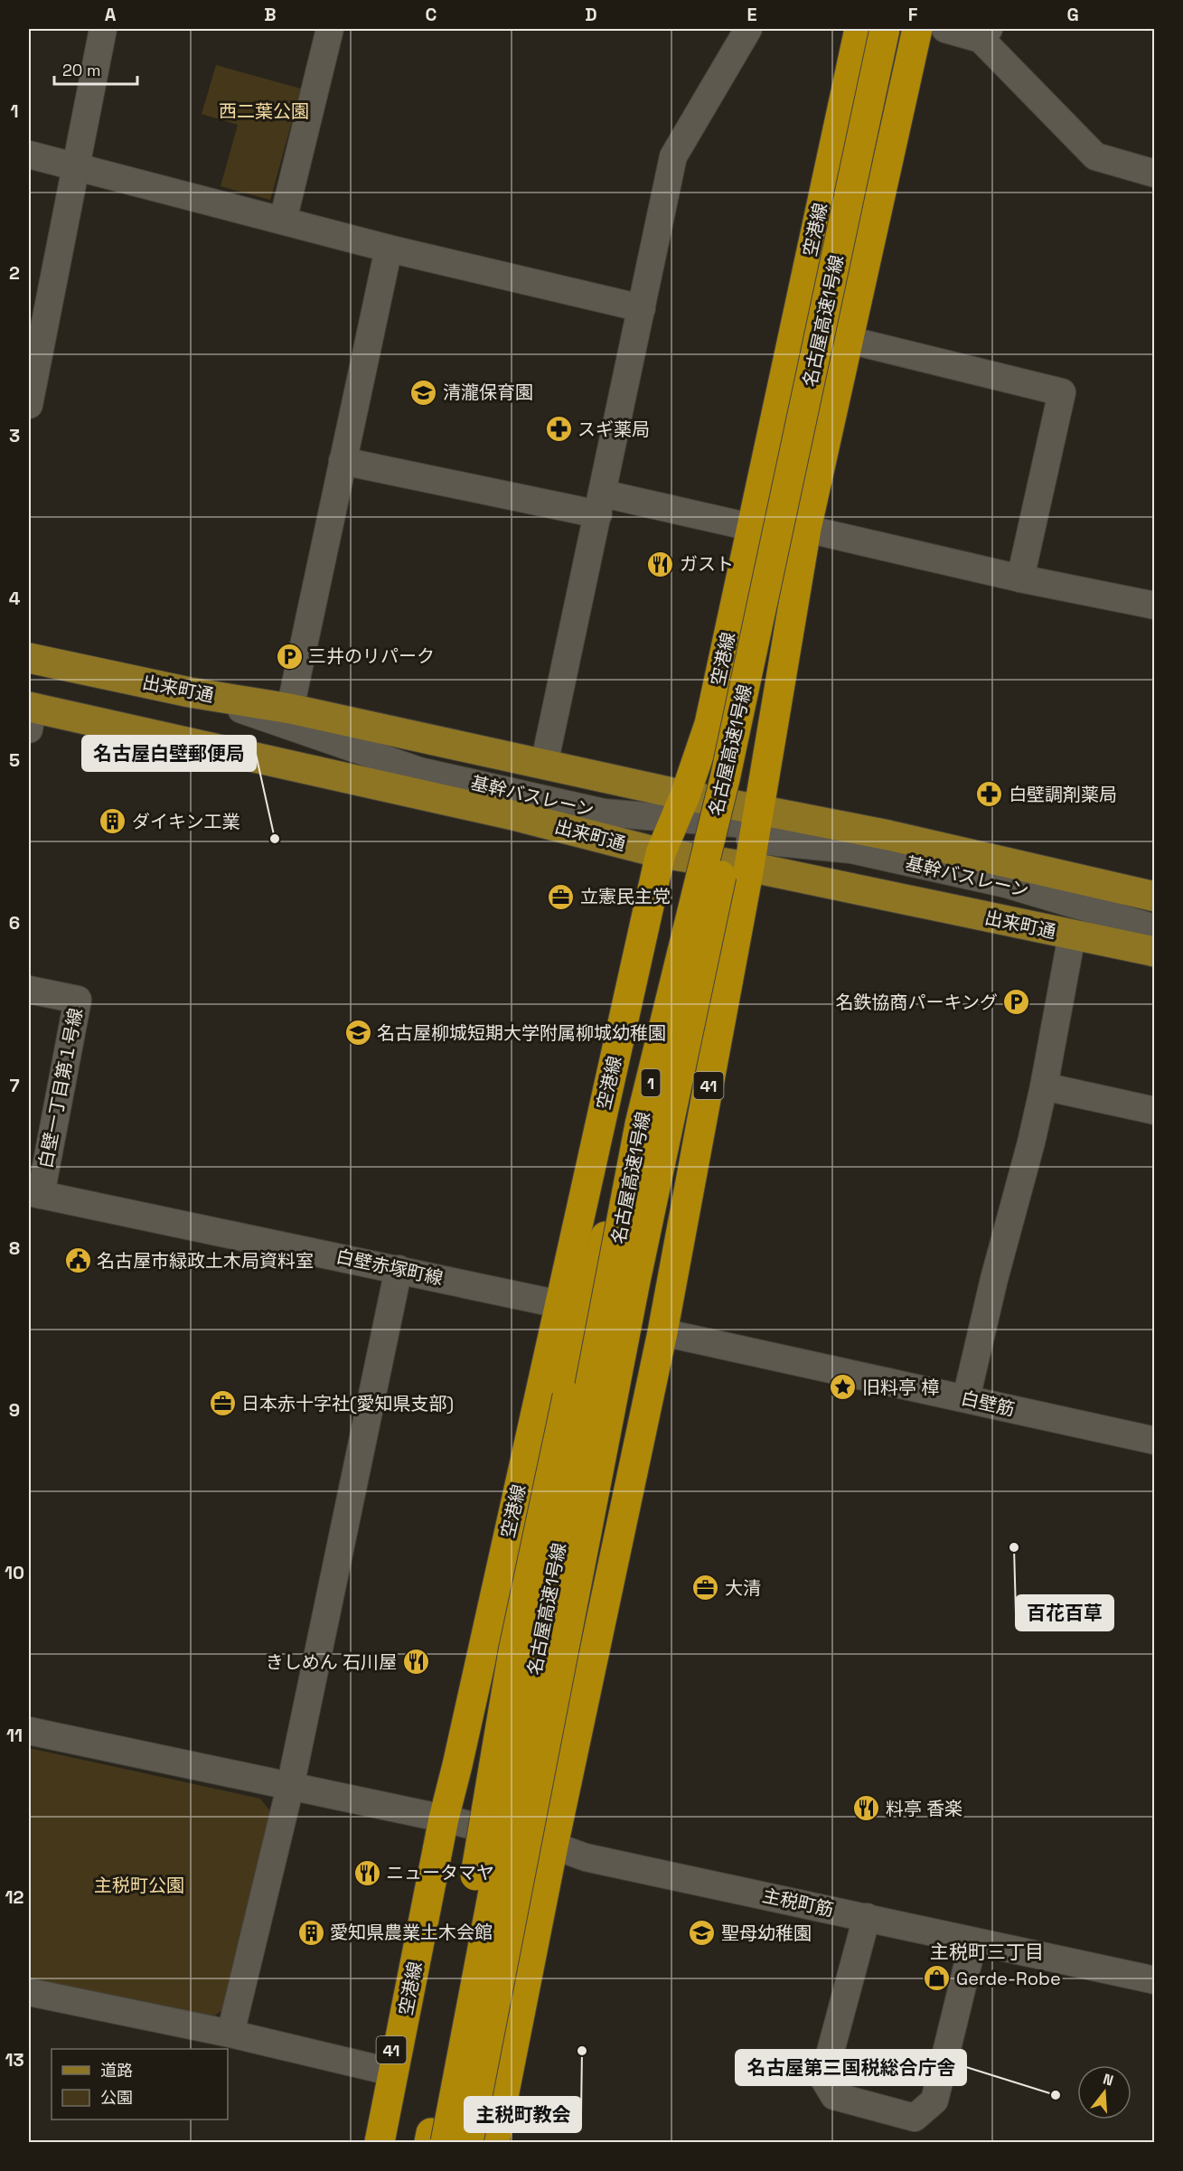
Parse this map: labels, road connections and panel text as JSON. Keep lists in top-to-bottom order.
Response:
{
  "streets": {
    "highway": [
      "空港線",
      "名古屋高速1号線",
      "1",
      "41"
    ],
    "main road": ["出来町通"],
    "street": [
      "基幹バスレーン",
      "白壁一丁目第１号線",
      "白壁赤塚町線",
      "白壁筋",
      "主税町筋"
    ]
  },
  "crossings": [
    ["空港線", "出来町通"],
    ["空港線", "基幹バスレーン"],
    ["空港線", "41"],
    ["空港線", "白壁赤塚町線"],
    ["空港線", "主税町筋"],
    ["出来町通", "基幹バスレーン"],
    ["出来町通", "41"],
    ["基幹バスレーン", "41"],
    ["41", "白壁筋"],
    ["41", "主税町筋"],
    ["白壁一丁目第１号線", "白壁赤塚町線"]
  ],
  "districts": ["主税町三丁目"],
  "parks": ["西二葉公園", "主税町公園"],
  "places": {
    "school or university": ["清瀧保育園", "名古屋柳城短期大学附属柳城幼稚園", "聖母幼稚園"],
    "pharmacy": ["スギ薬局", "白壁調剤薬局"],
    "restaurant": [
      "ガスト",
      "きしめん 石川屋",
      "料亭 香楽",
      "ニュータマヤ"
    ],
    "parking": ["三井のリパーク", "名鉄協商パーキング"],
    "building": ["ダイキン工業", "愛知県農業土木会館"],
    "other": [
      "名古屋白壁郵便局",
      "百花百草",
      "主税町教会",
      "名古屋第三国税総合庁舎"
    ],
    "office": ["立憲民主党", "日本赤十字社(愛知県支部)", "大清"],
    "public building": ["名古屋市緑政土木局資料室"],
    "place": ["旧料亭 樟"],
    "shop": ["Gerde-Robe"]
  },
  "legend": ["道路", "公園"],
  "scale_bar": "20 m",
  "north": "top",
  "grid": {
    "columns": [
      "A",
      "B",
      "C",
      "D",
      "E",
      "F",
      "G"
    ],
    "rows": [
      "1",
      "2",
      "3",
      "4",
      "5",
      "6",
      "7",
      "8",
      "9",
      "10",
      "11",
      "12",
      "13"
    ]
  }
}
